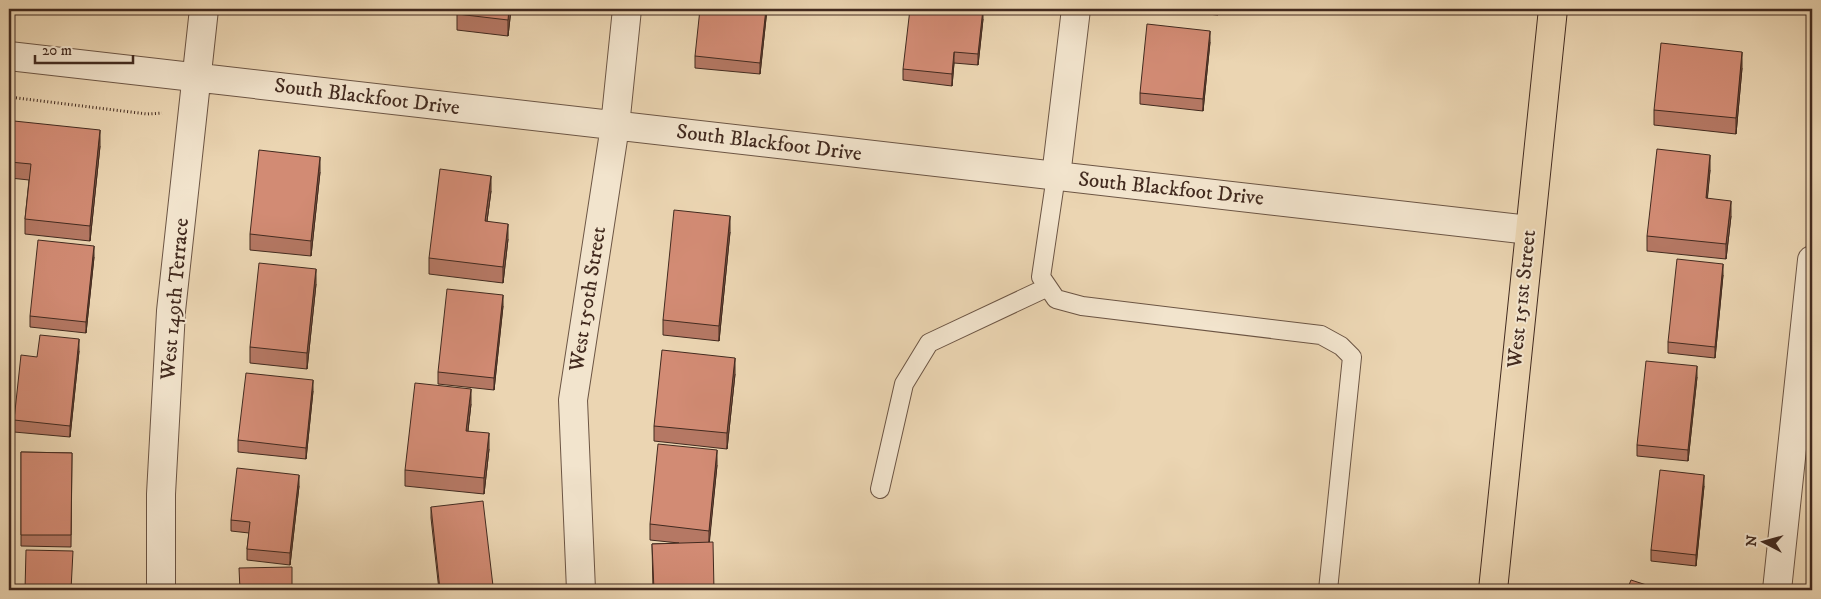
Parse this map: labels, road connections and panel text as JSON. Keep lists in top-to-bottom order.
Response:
{
  "streets": {
    "main road": ["West 151st Street"],
    "street": ["South Blackfoot Drive", "West 149th Terrace", "West 150th Street"]
  },
  "crossings": [
    ["South Blackfoot Drive", "West 149th Terrace"],
    ["South Blackfoot Drive", "West 150th Street"],
    ["South Blackfoot Drive", "West 151st Street"]
  ],
  "scale_bar": "20 m",
  "north": "left"
}
